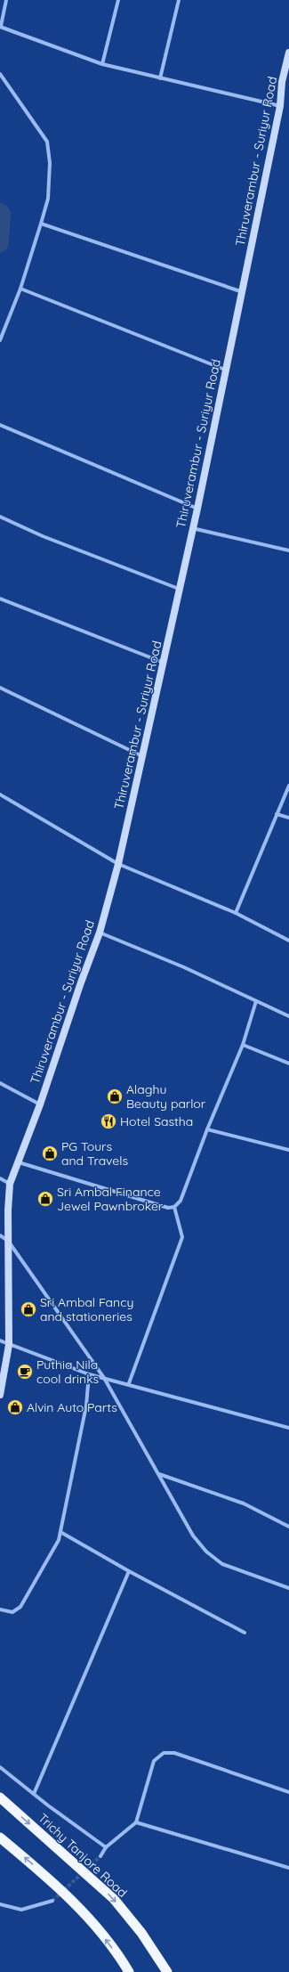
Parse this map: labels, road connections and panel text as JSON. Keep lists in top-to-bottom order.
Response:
{
  "streets": {
    "highway": ["Trichy Tanjore Road"],
    "main road": ["Thiruverambur - Suriyur Road"]
  },
  "places": {
    "shop": [
      "Alaghu Beauty parlor",
      "PG Tours and Travels",
      "Sri Ambal Finance Jewel Pawnbroker",
      "Sri Ambal Fancy and stationeries",
      "Alvin Auto Parts"
    ],
    "restaurant": ["Hotel Sastha"],
    "cafe": ["Puthia Nila cool drinks"]
  }
}
